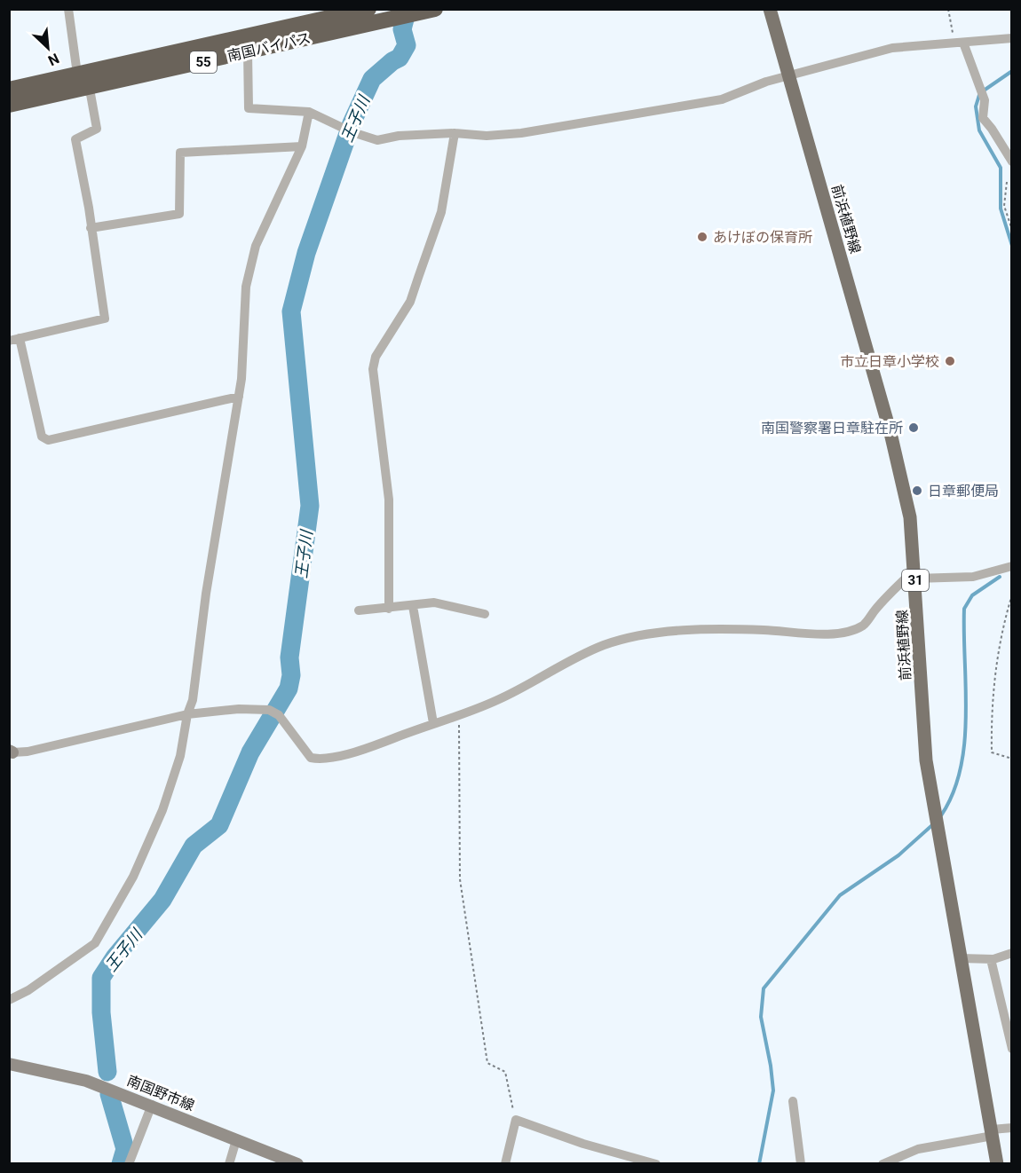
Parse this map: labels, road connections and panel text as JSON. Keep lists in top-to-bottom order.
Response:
{
  "streets": {
    "highway": ["南国バイパス", "55"],
    "main road": ["前浜植野線", "31", "南国野市線"]
  },
  "water": ["王子川"],
  "places": [
    "あけぼの保育所",
    "市立日章小学校",
    "南国警察署日章駐在所",
    "日章郵便局"
  ],
  "north": "bottom right"
}
